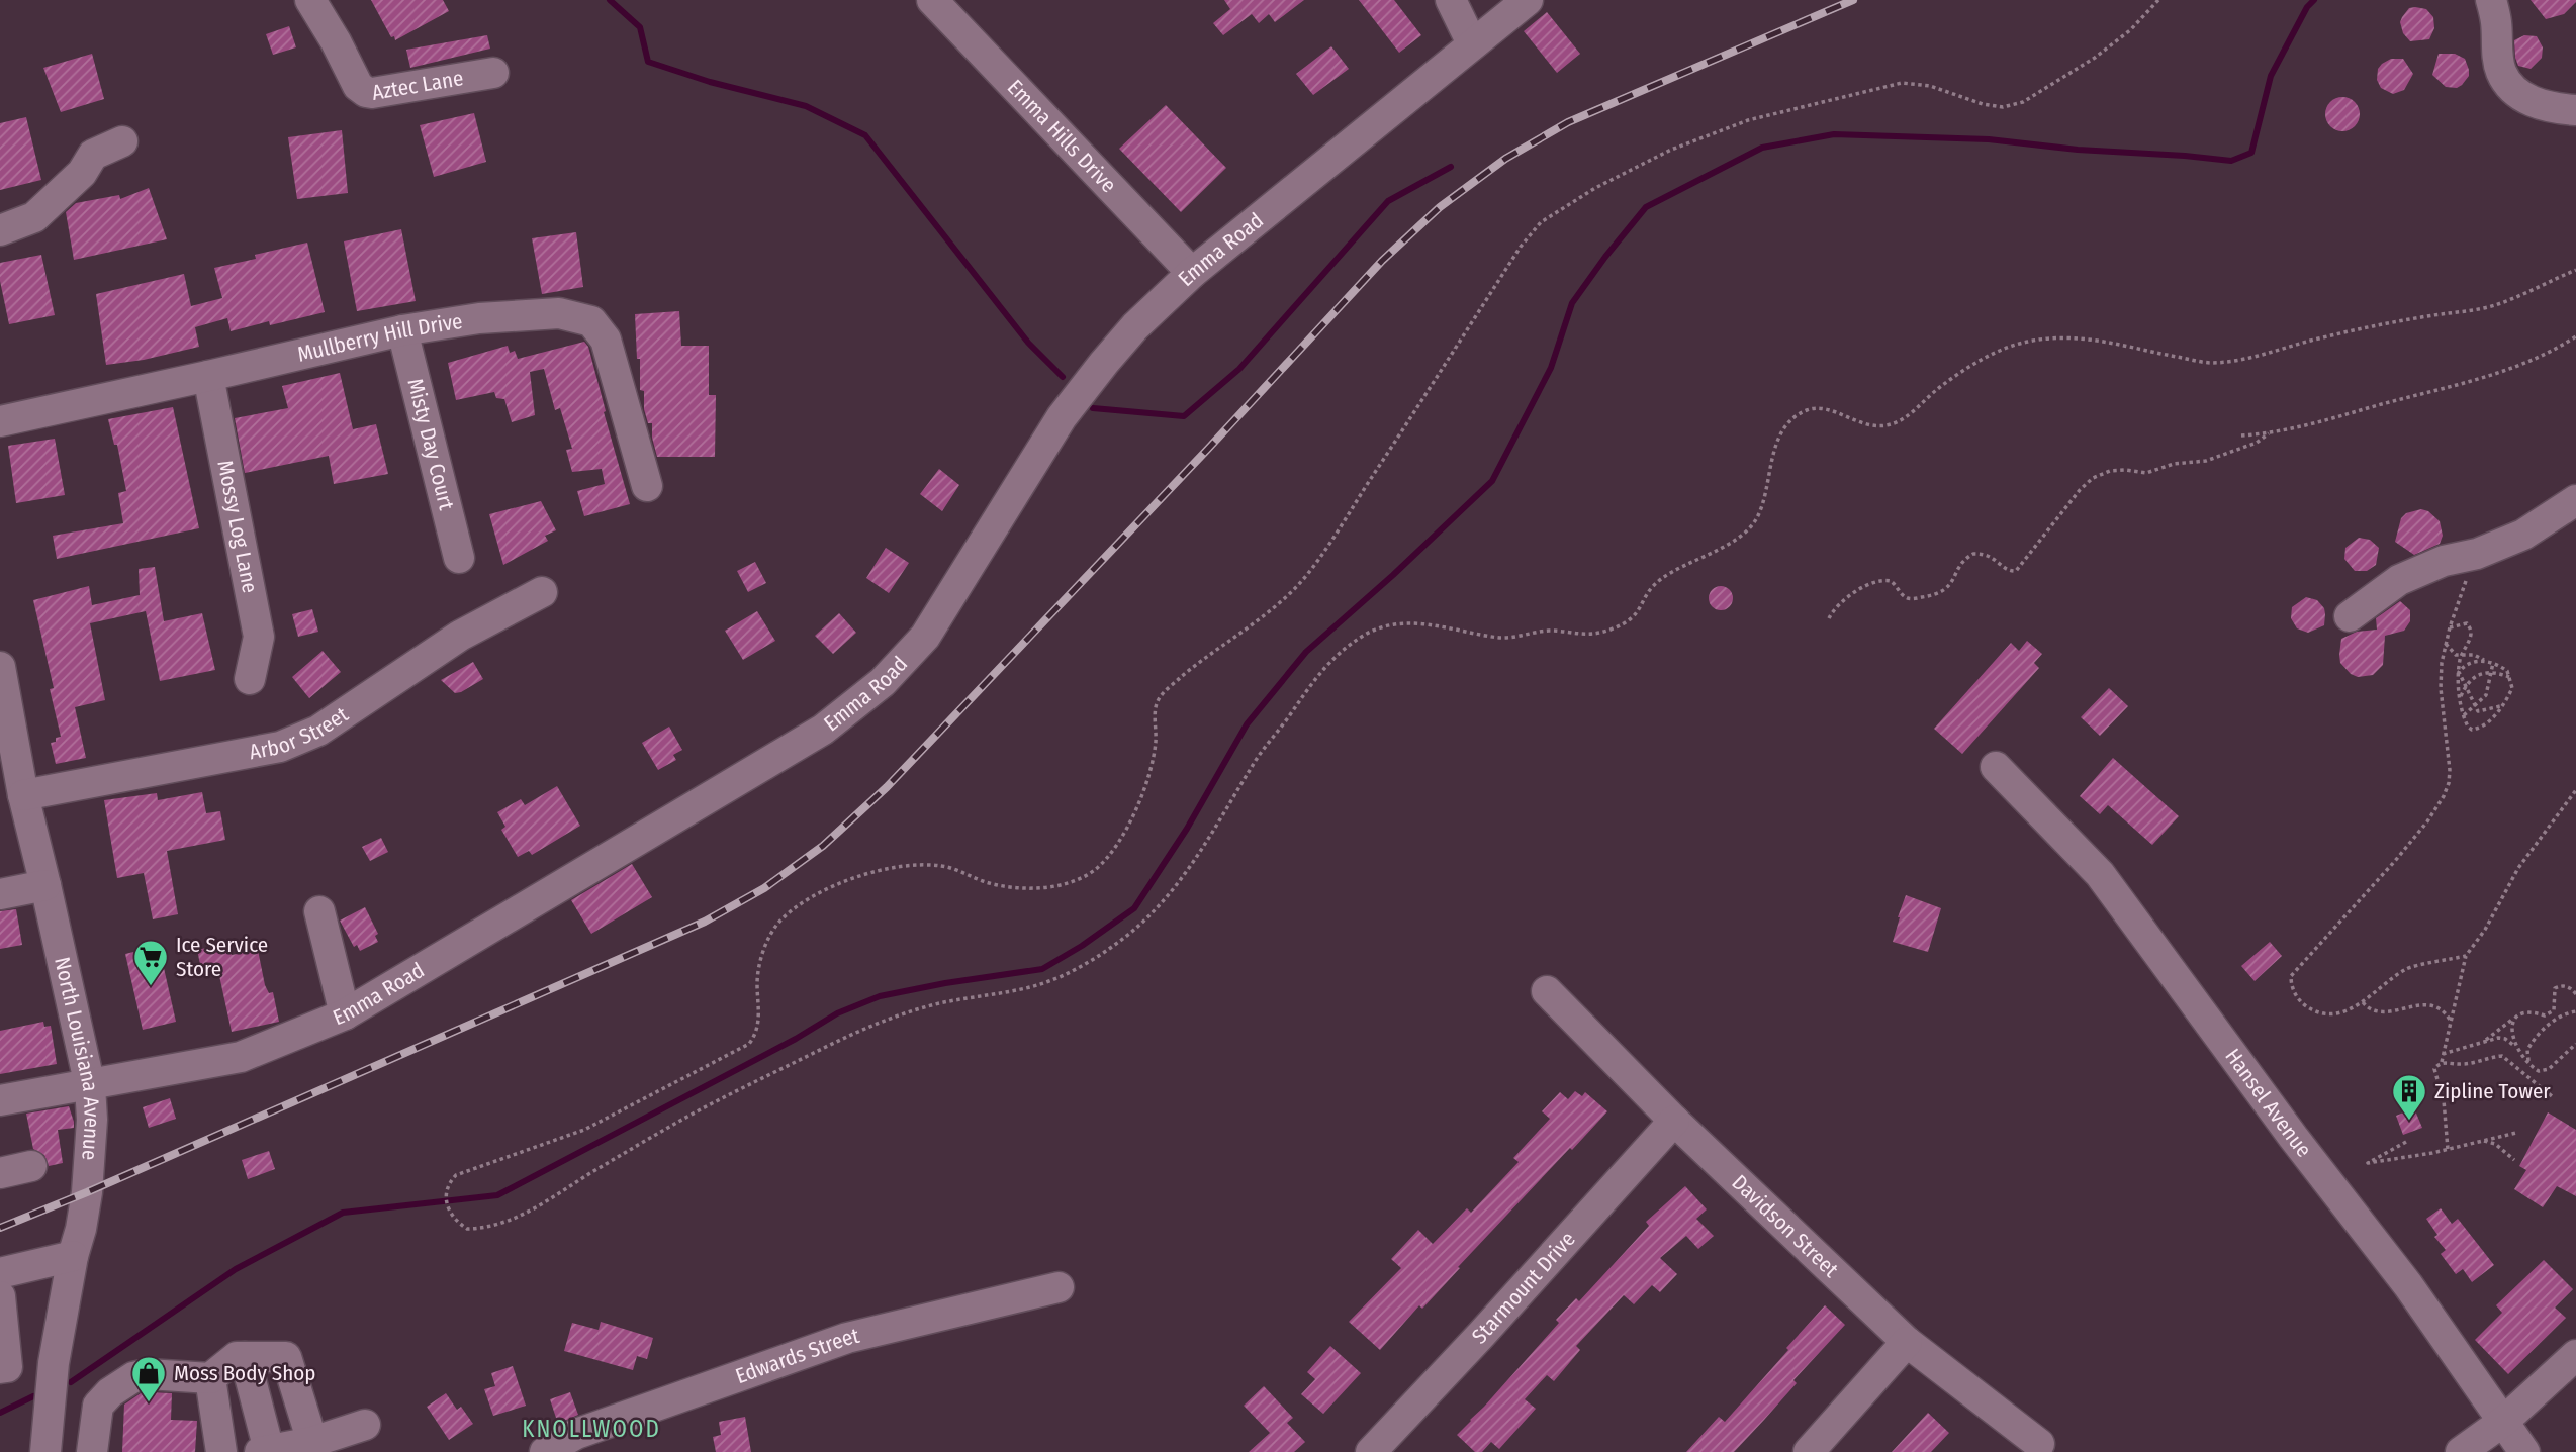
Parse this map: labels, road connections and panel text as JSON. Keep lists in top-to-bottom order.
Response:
{
  "streets": {
    "street": [
      "Aztec Lane",
      "Emma Hills Drive",
      "Emma Road",
      "Mullberry Hill Drive",
      "Misty Day Court",
      "Mossy Log Lane",
      "Arbor Street",
      "North Louisiana Avenue",
      "Hansel Avenue",
      "Davidson Street",
      "Starmount Drive",
      "Edwards Street"
    ]
  },
  "crossings": [
    ["Emma Hills Drive", "Emma Road"],
    ["Emma Road", "North Louisiana Avenue"],
    ["Mullberry Hill Drive", "Misty Day Court"],
    ["Mullberry Hill Drive", "Mossy Log Lane"],
    ["Arbor Street", "North Louisiana Avenue"],
    ["Davidson Street", "Starmount Drive"]
  ],
  "districts": ["KNOLLWOOD"],
  "places": {
    "supermarket": ["Ice Service Store"],
    "building": ["Zipline Tower"],
    "shop": ["Moss Body Shop"]
  }
}
